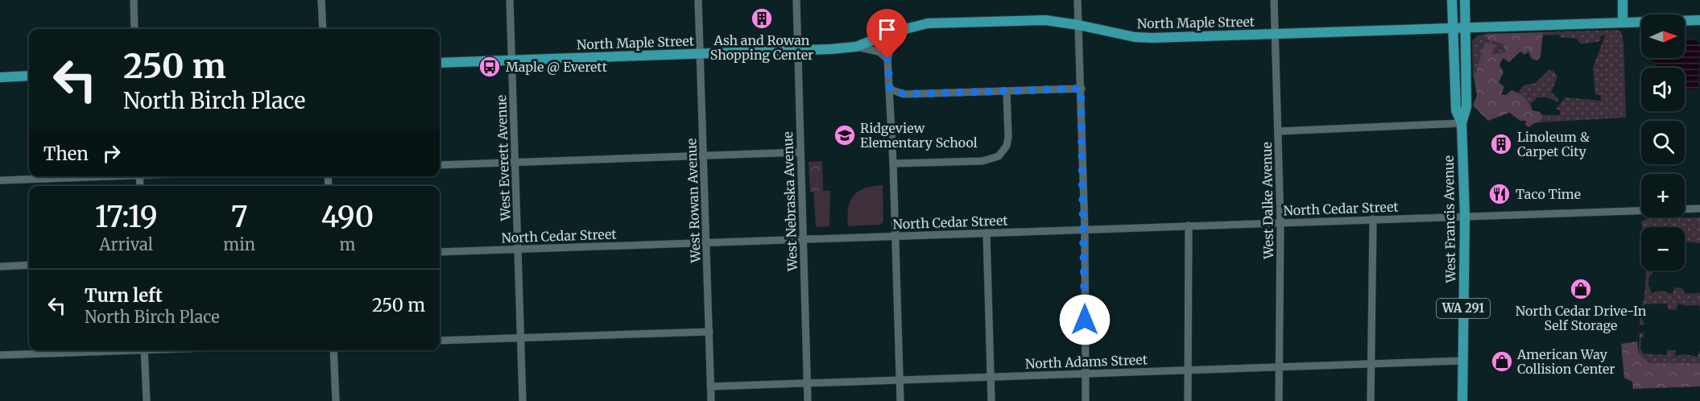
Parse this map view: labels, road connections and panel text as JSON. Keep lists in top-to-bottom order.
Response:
{
  "streets": {
    "main road": ["North Maple Street", "West Francis Avenue", "WA 291"],
    "street": [
      "West Everett Avenue",
      "West Rowan Avenue",
      "West Dalke Avenue",
      "West Nebraska Avenue",
      "North Cedar Street",
      "North Adams Street"
    ]
  },
  "crossings": [
    ["North Maple Street", "West Everett Avenue"],
    ["North Maple Street", "West Rowan Avenue"],
    ["North Maple Street", "West Dalke Avenue"],
    ["North Maple Street", "West Nebraska Avenue"],
    ["North Maple Street", "West Francis Avenue"],
    ["West Everett Avenue", "North Cedar Street"],
    ["West Rowan Avenue", "North Cedar Street"],
    ["West Rowan Avenue", "North Adams Street"],
    ["West Dalke Avenue", "North Cedar Street"],
    ["West Dalke Avenue", "North Adams Street"],
    ["West Nebraska Avenue", "North Cedar Street"],
    ["West Nebraska Avenue", "North Adams Street"],
    ["North Cedar Street", "West Francis Avenue"],
    ["West Francis Avenue", "North Adams Street"]
  ],
  "places": {
    "building": ["Ash and Rowan Shopping Center", "Linoleum & Carpet City"],
    "bus stop": ["Maple @ Everett"],
    "school or university": ["Ridgeview Elementary School"],
    "restaurant": ["Taco Time"],
    "shop": ["North Cedar Drive-In Self Storage", "American Way Collision Center"]
  },
  "north": "right",
  "page": {
    "map_buttons": ["+", "−"],
    "turn": ["250 m", "North Birch Place"],
    "then": "Then",
    "eta": [
      "17:19",
      "Arrival",
      "7",
      "min",
      "490",
      "m"
    ],
    "list": [
      {
        "name": "Turn left",
        "note": "North Birch Place",
        "value": "250 m"
      }
    ]
  }
}
